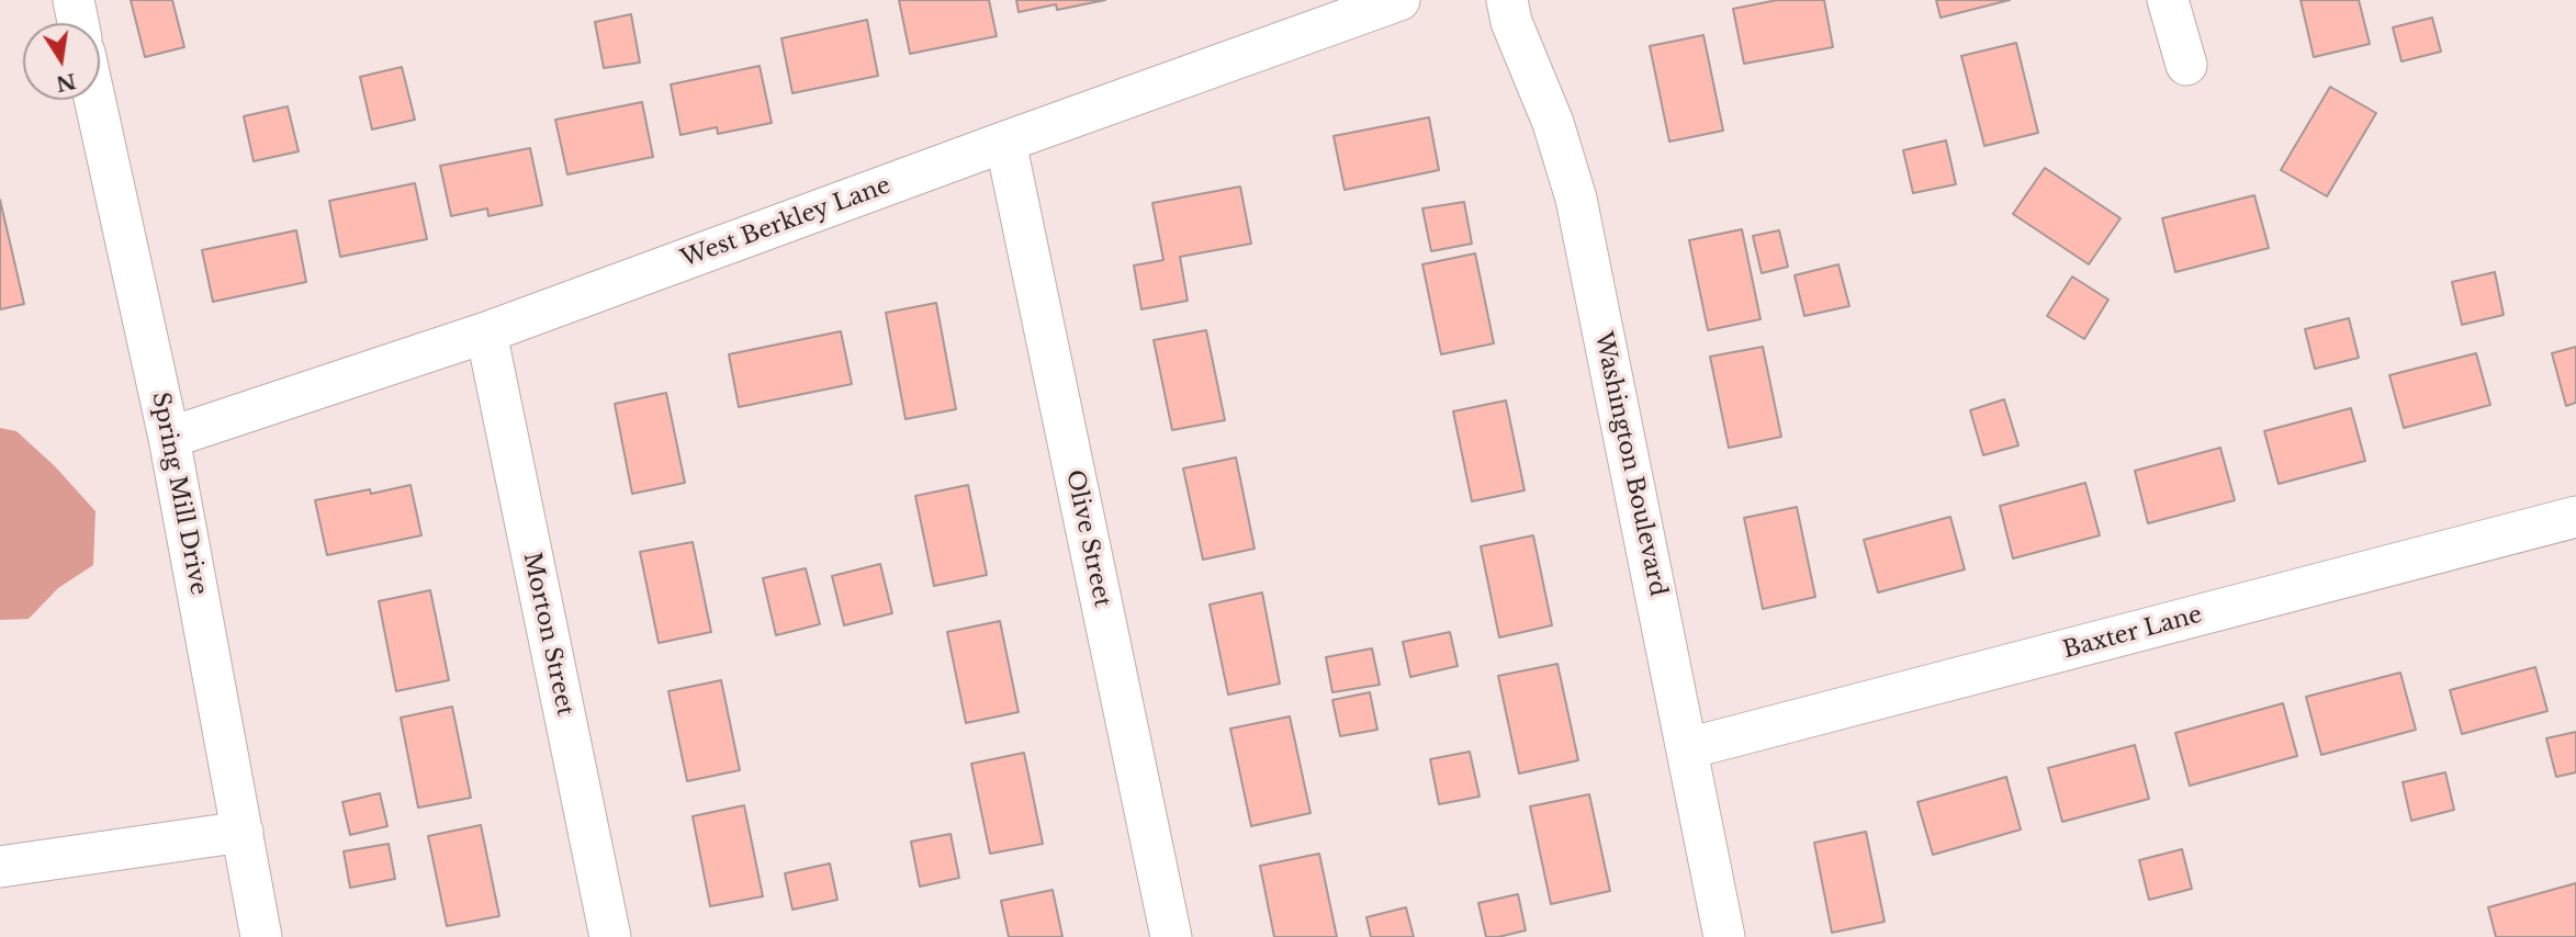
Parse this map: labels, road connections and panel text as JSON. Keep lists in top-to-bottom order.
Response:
{
  "streets": {
    "street": [
      "West Berkley Lane",
      "Washington Boulevard",
      "Spring Mill Drive",
      "Olive Street",
      "Baxter Lane",
      "Morton Street"
    ]
  },
  "crossings": [
    ["West Berkley Lane", "Spring Mill Drive"],
    ["West Berkley Lane", "Olive Street"],
    ["West Berkley Lane", "Morton Street"],
    ["Washington Boulevard", "Baxter Lane"]
  ],
  "north": "bottom"
}
